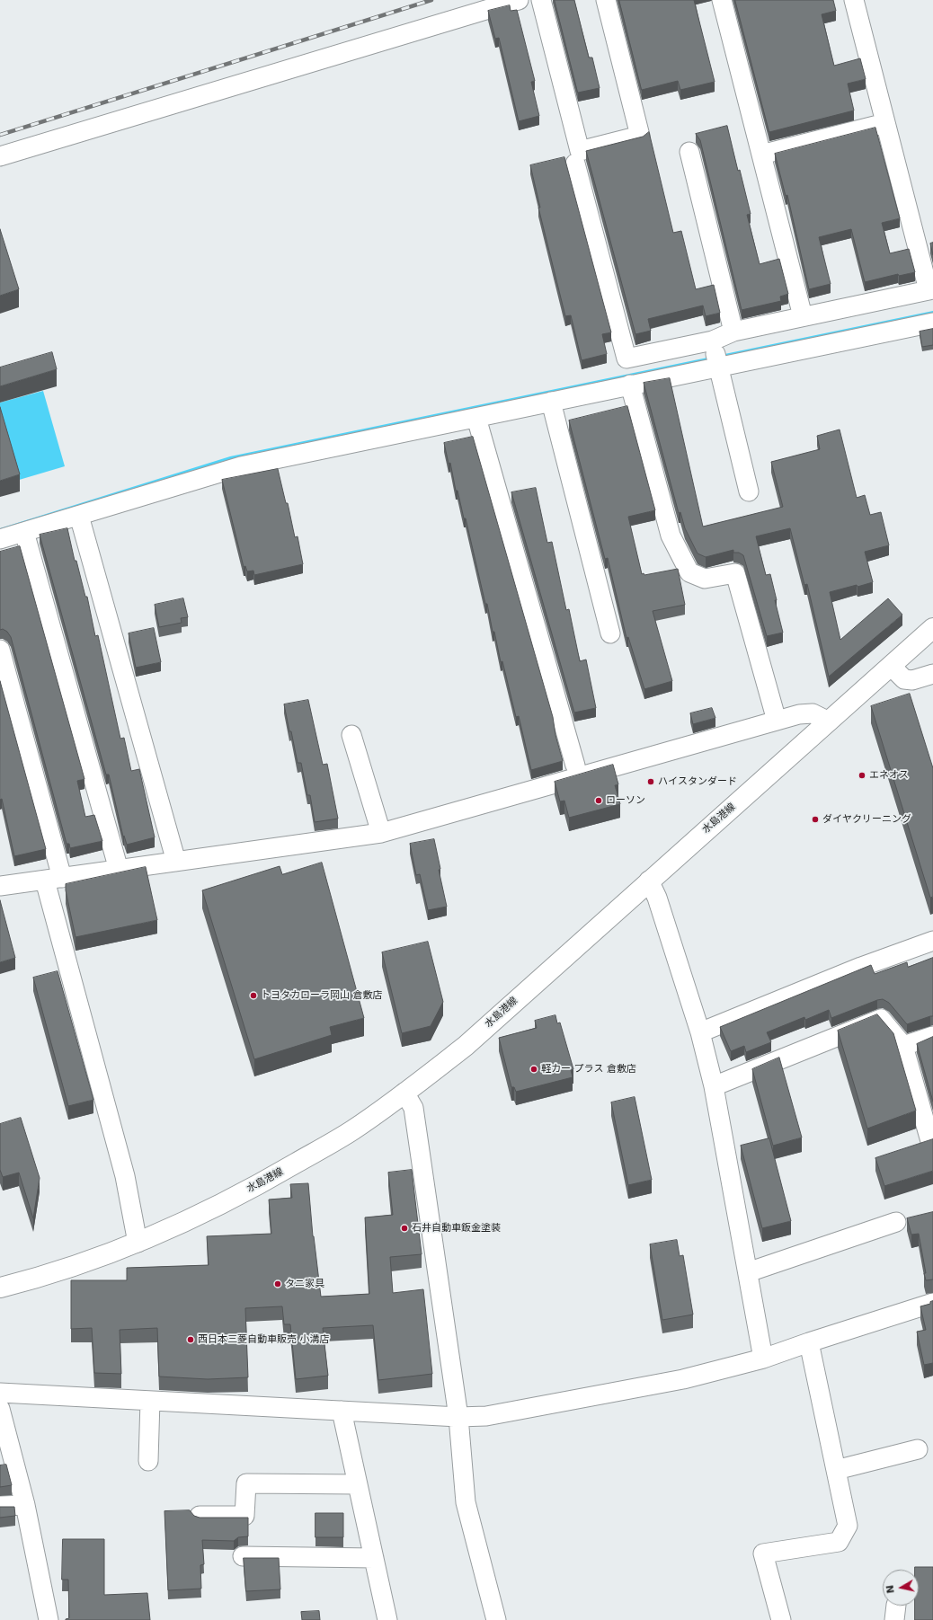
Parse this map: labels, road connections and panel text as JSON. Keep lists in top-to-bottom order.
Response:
{
  "streets": {
    "main road": ["水島港線"]
  },
  "places": [
    "エネオス",
    "ハイスタンダード",
    "ローソン",
    "ダイヤクリーニング",
    "トヨタカローラ岡山 倉敷店",
    "軽カー プラス 倉敷店",
    "石井自動車鈑金塗装",
    "タニ家具",
    "西日本三菱自動車販売 小溝店"
  ],
  "north": "left"
}
